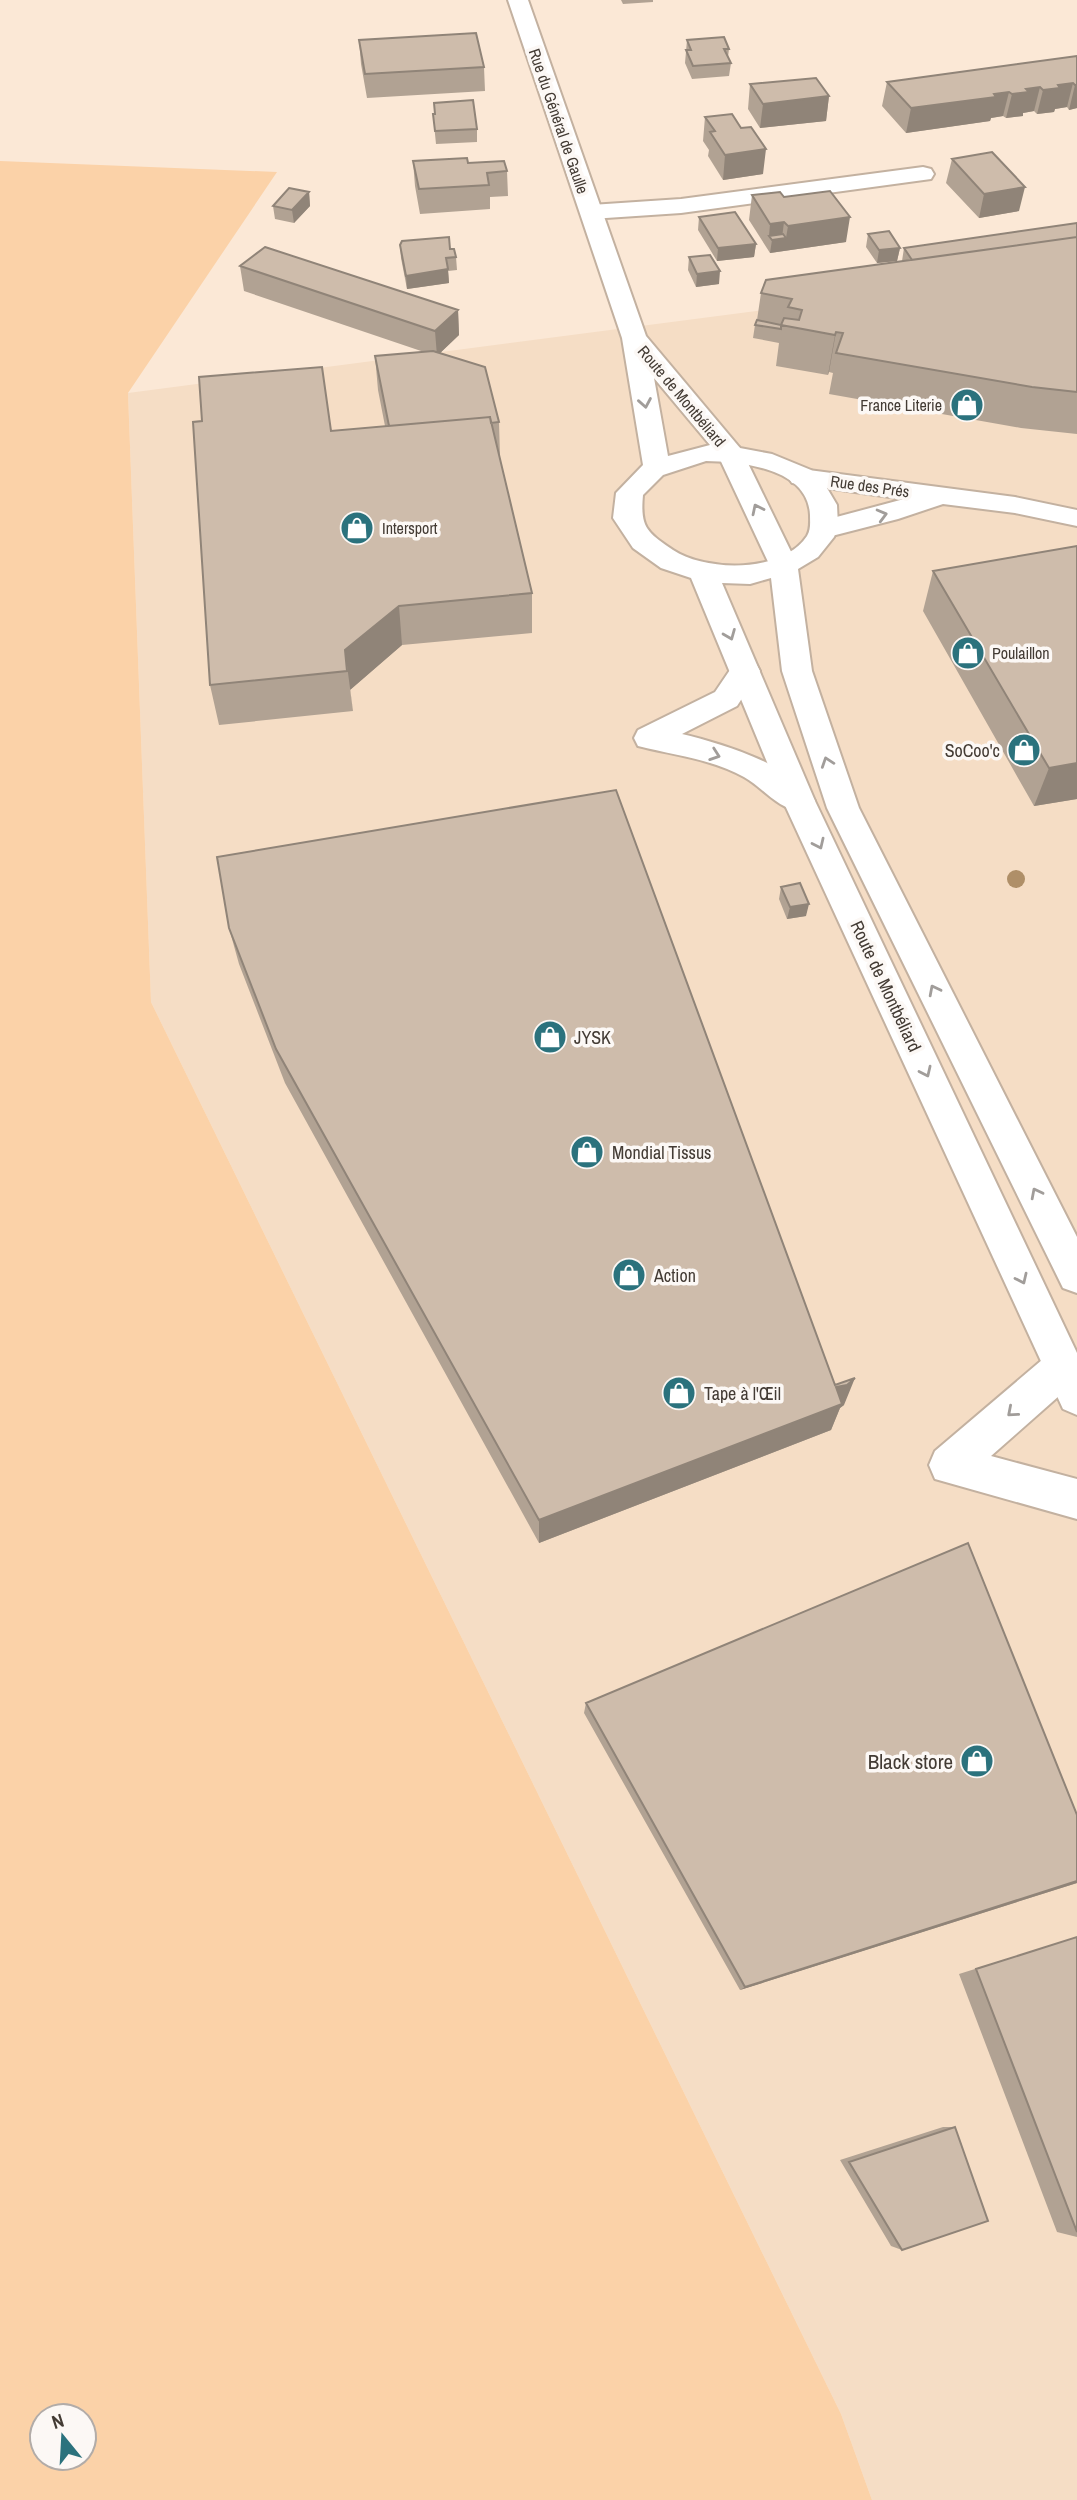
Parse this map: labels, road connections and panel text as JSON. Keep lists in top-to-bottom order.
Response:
{
  "streets": {
    "main road": ["Rue du Général de Gaulle", "Route de Montbéliard", "Rue des Prés"]
  },
  "crossings": [
    ["Rue du Général de Gaulle", "Route de Montbéliard"]
  ],
  "places": {
    "shop": [
      "France Literie",
      "Intersport",
      "Poulaillon",
      "SoCoo'c",
      "JYSK",
      "Mondial Tissus",
      "Action",
      "Tape à l'Œil",
      "Black store"
    ]
  },
  "north": "top"
}
